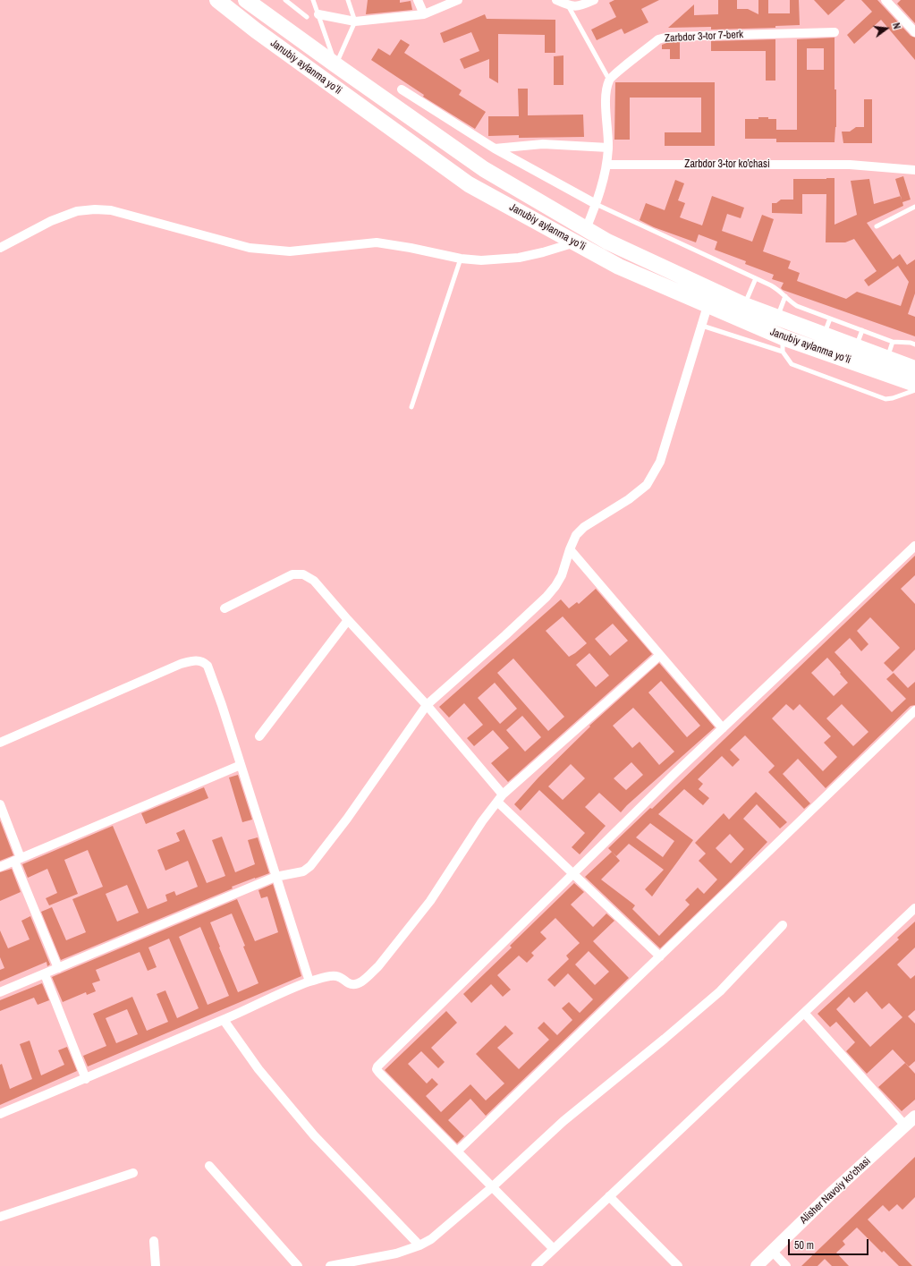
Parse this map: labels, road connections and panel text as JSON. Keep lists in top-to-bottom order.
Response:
{
  "streets": {
    "highway": ["Janubiy aylanma yoʻli"],
    "main road": ["Alisher Navoiy ko'chasi"],
    "street": ["Zarbdor 3-tor 7-berk", "Zarbdor 3-tor koʼchasi"]
  },
  "scale_bar": "50 m",
  "north": "right"
}
